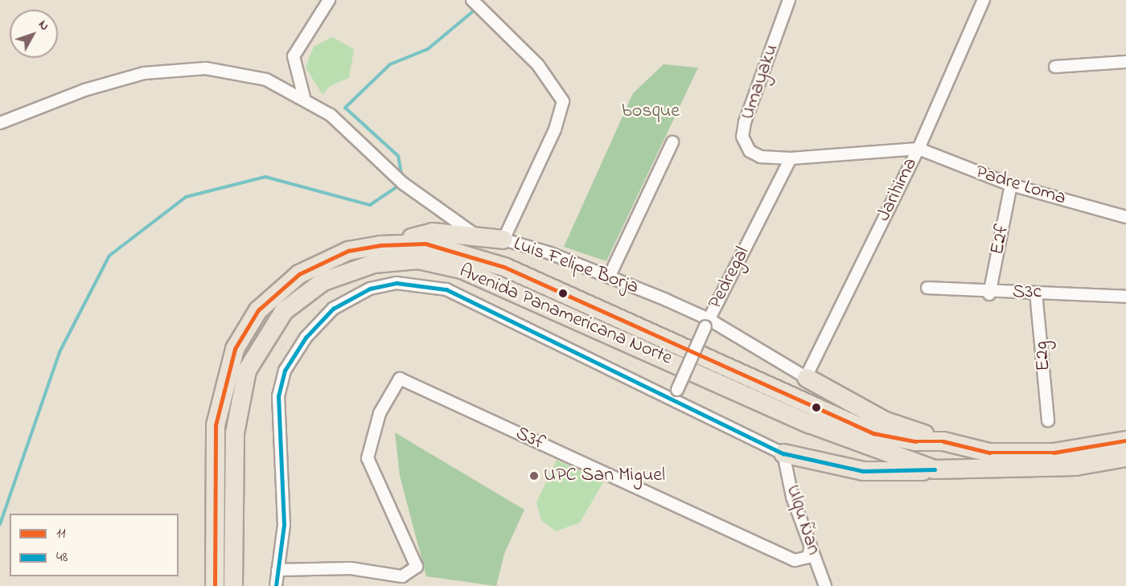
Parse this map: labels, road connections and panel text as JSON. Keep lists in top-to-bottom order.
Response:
{
  "streets": {
    "highway": ["Avenida Panamericana Norte"],
    "street": [
      "Umayaku",
      "Padre Loma",
      "Jarihima",
      "E2f",
      "Luis Felipe Borja",
      "Pedregal",
      "S3c",
      "E2g",
      "S3f",
      "Ulqu Ñan"
    ]
  },
  "crossings": [
    ["Umayaku", "Padre Loma"],
    ["Umayaku", "Jarihima"],
    ["Umayaku", "Pedregal"],
    ["Padre Loma", "Jarihima"],
    ["Padre Loma", "E2f"],
    ["Jarihima", "Luis Felipe Borja"],
    ["E2f", "S3c"],
    ["Luis Felipe Borja", "Pedregal"],
    ["S3c", "E2g"],
    ["S3f", "Ulqu Ñan"]
  ],
  "parks": ["bosque"],
  "places": ["UPC San Miguel"],
  "lines": ["transit line 11", "transit line 48"],
  "legend": ["11", "48"],
  "north": "top right"
}
